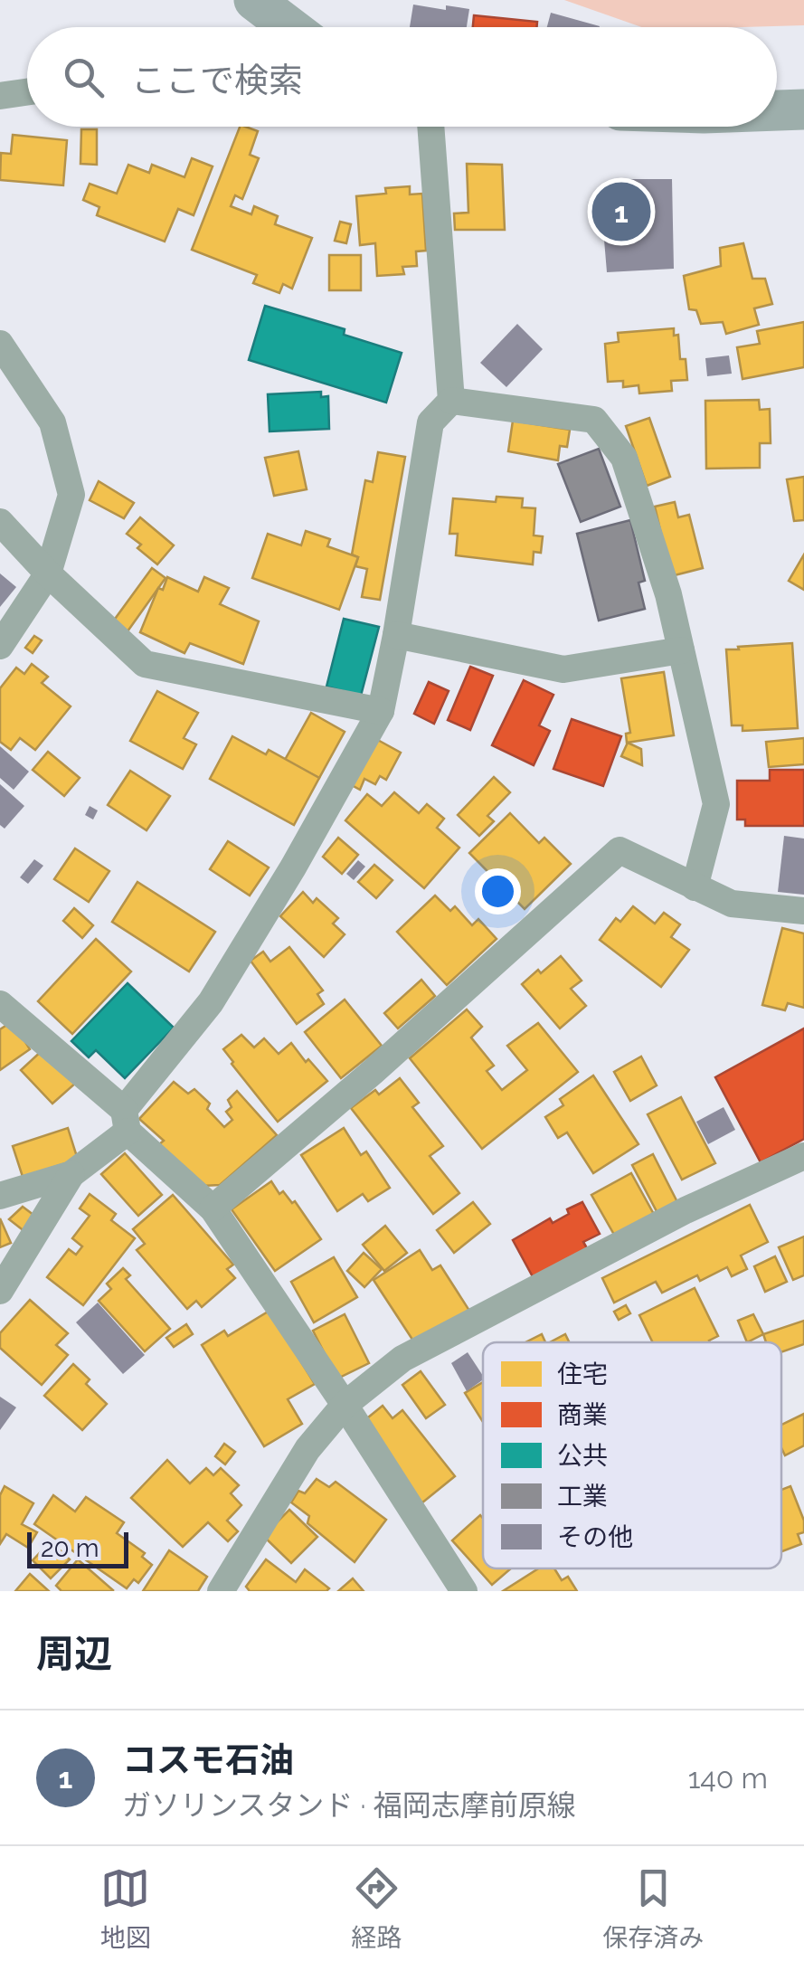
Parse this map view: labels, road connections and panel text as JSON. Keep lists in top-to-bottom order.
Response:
{
  "legend": [
    "住宅",
    "商業",
    "公共",
    "工業",
    "その他"
  ],
  "scale_bar": "20 m",
  "page": {
    "search": "ここで検索",
    "pins": "1",
    "scale": "20 m",
    "heading": "周辺",
    "list": [
      {
        "mark": "1",
        "name": "コスモ石油",
        "note": "ガソリンスタンド · 福岡志摩前原線",
        "value": "140 m"
      }
    ],
    "nav": ["地図", "経路", "保存済み"]
  }
}
